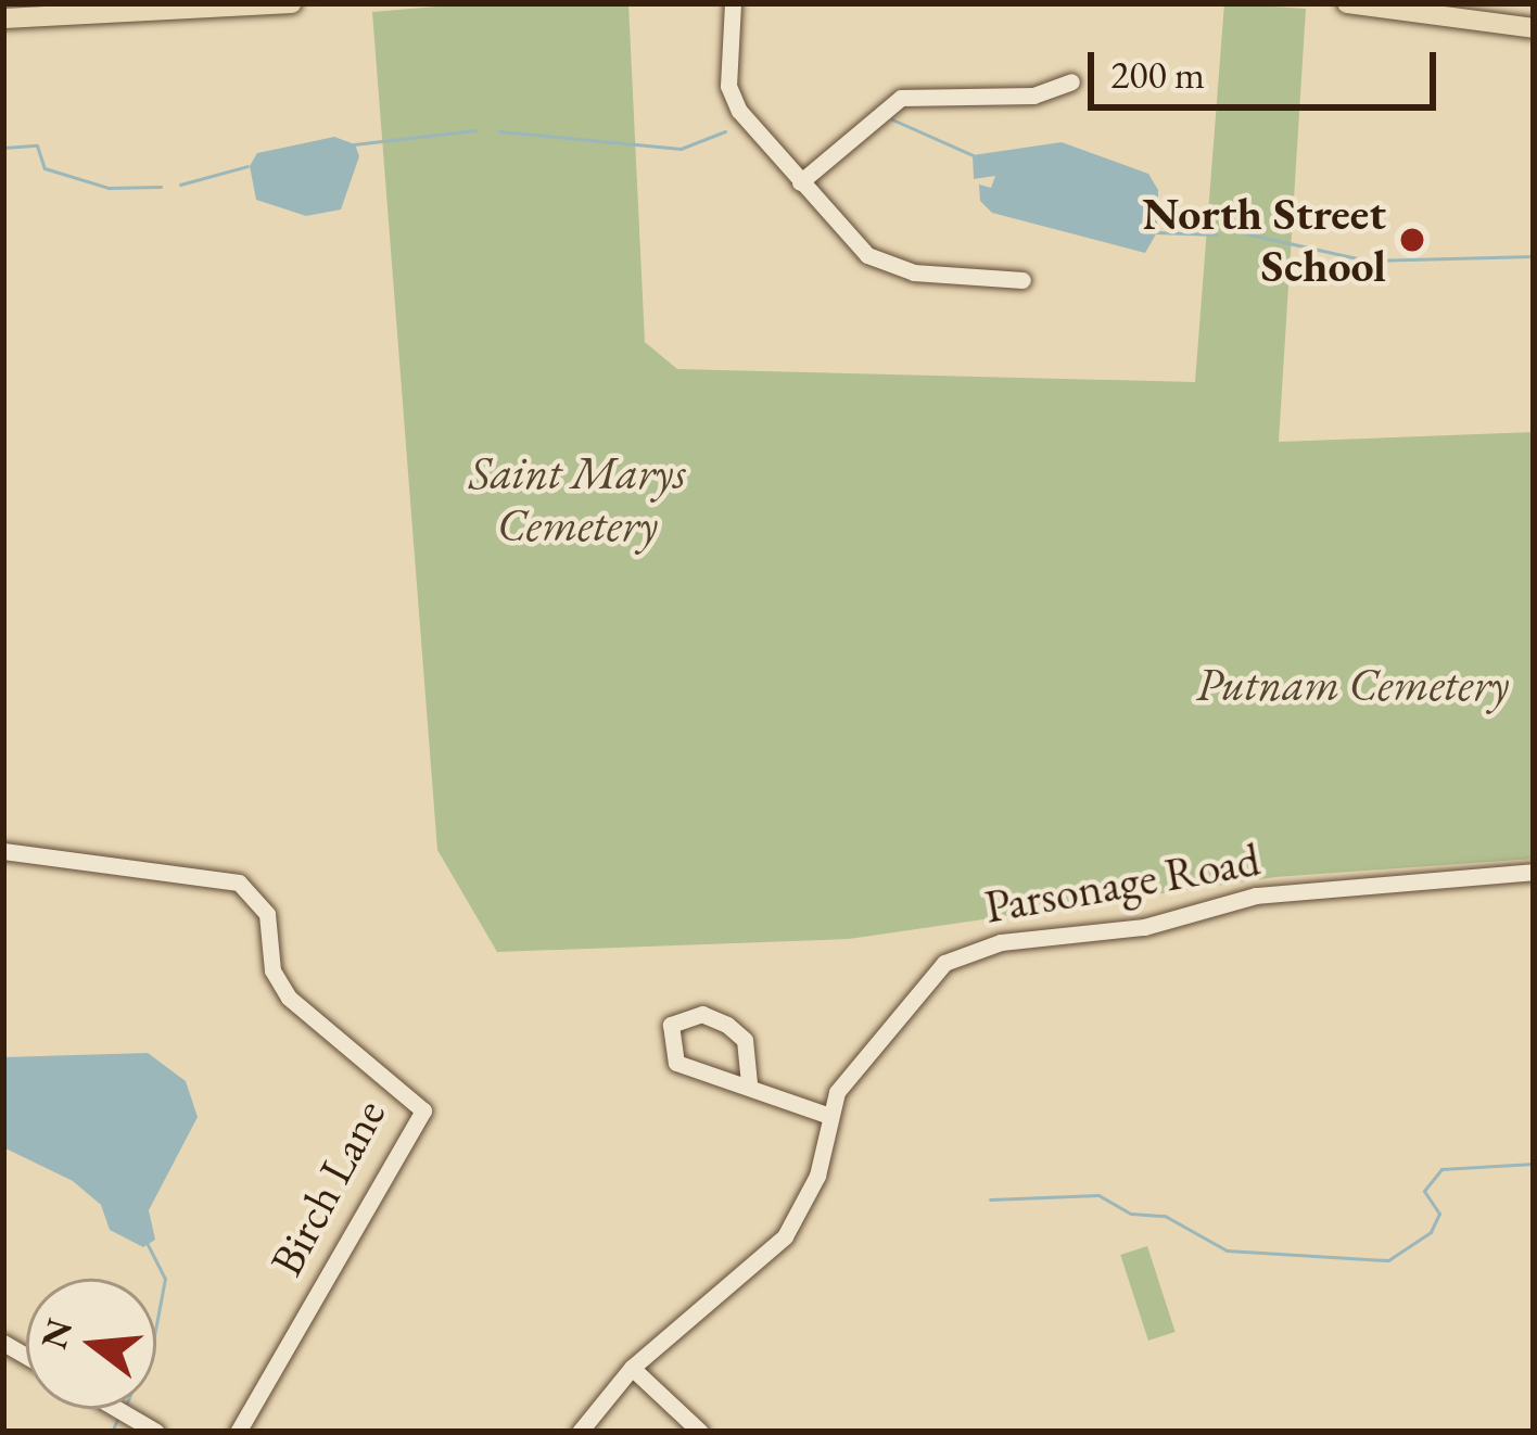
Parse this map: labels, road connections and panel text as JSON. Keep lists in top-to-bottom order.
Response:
{
  "streets": {
    "street": ["Parsonage Road", "Birch Lane"]
  },
  "parks": ["Saint Marys Cemetery", "Putnam Cemetery"],
  "places": ["North Street School"],
  "scale_bar": "200 m",
  "north": "left"
}
